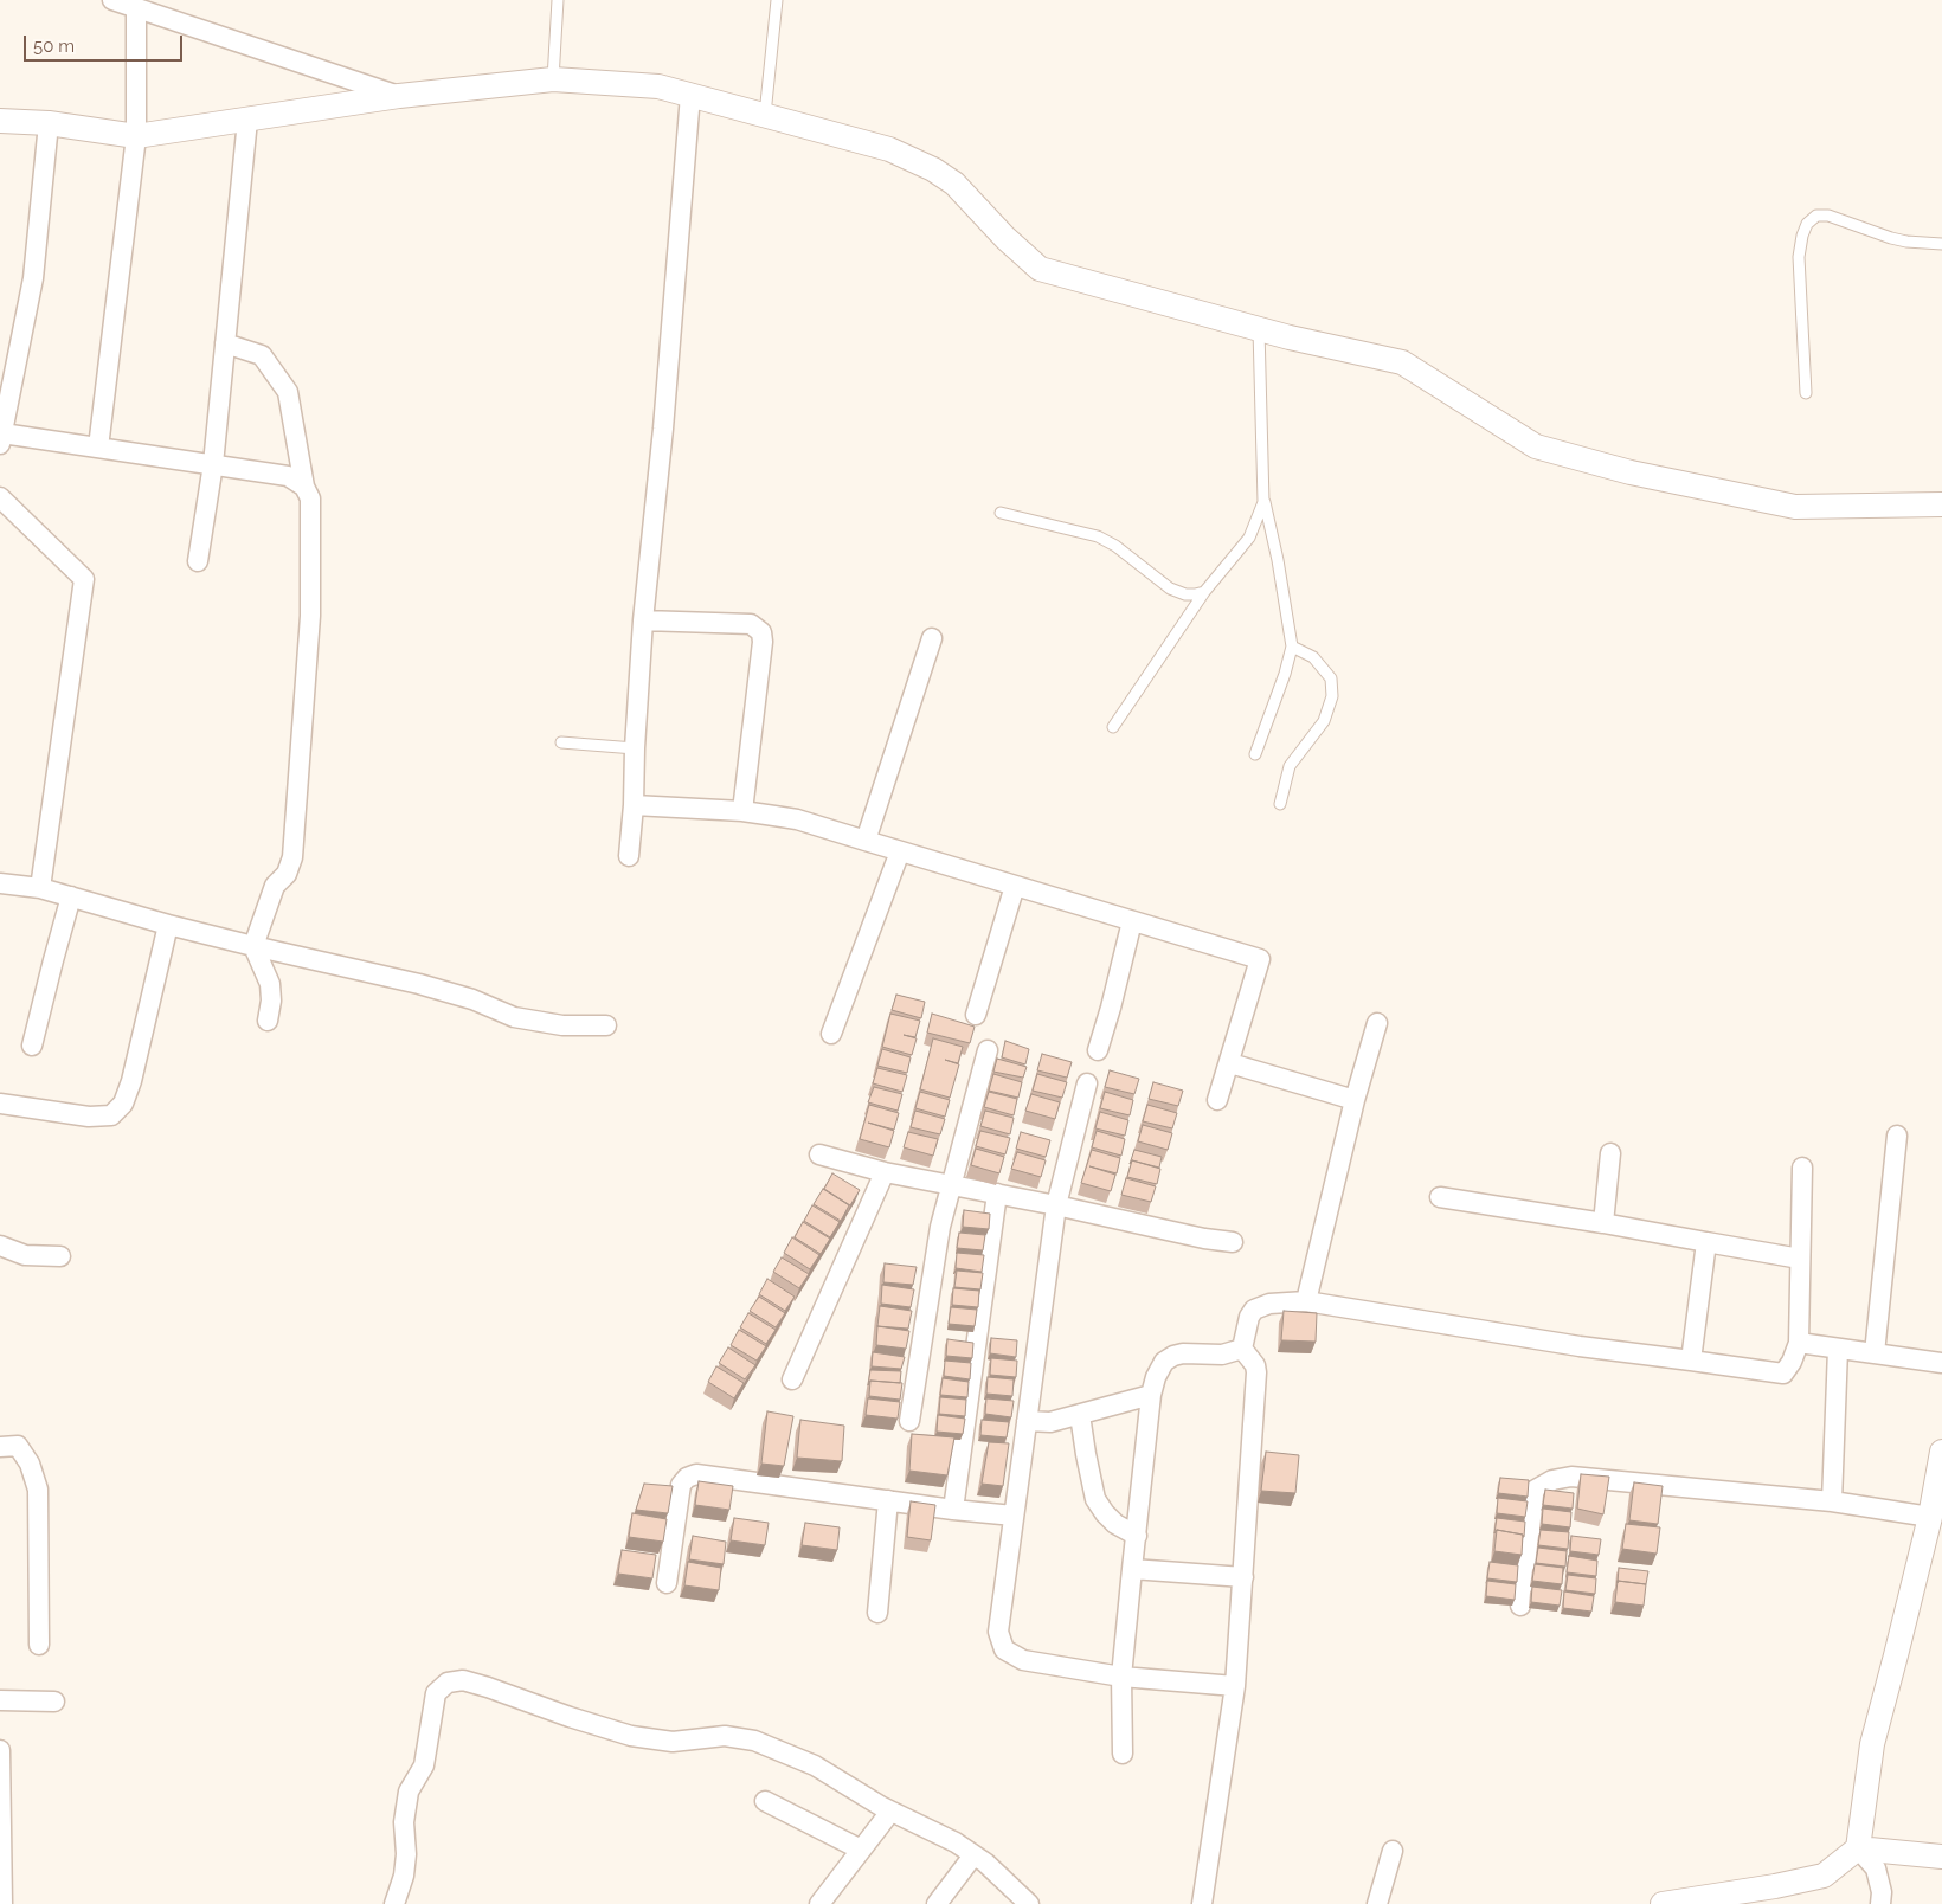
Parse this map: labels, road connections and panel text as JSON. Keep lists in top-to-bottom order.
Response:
{
  "scale_bar": "50 m"
}
